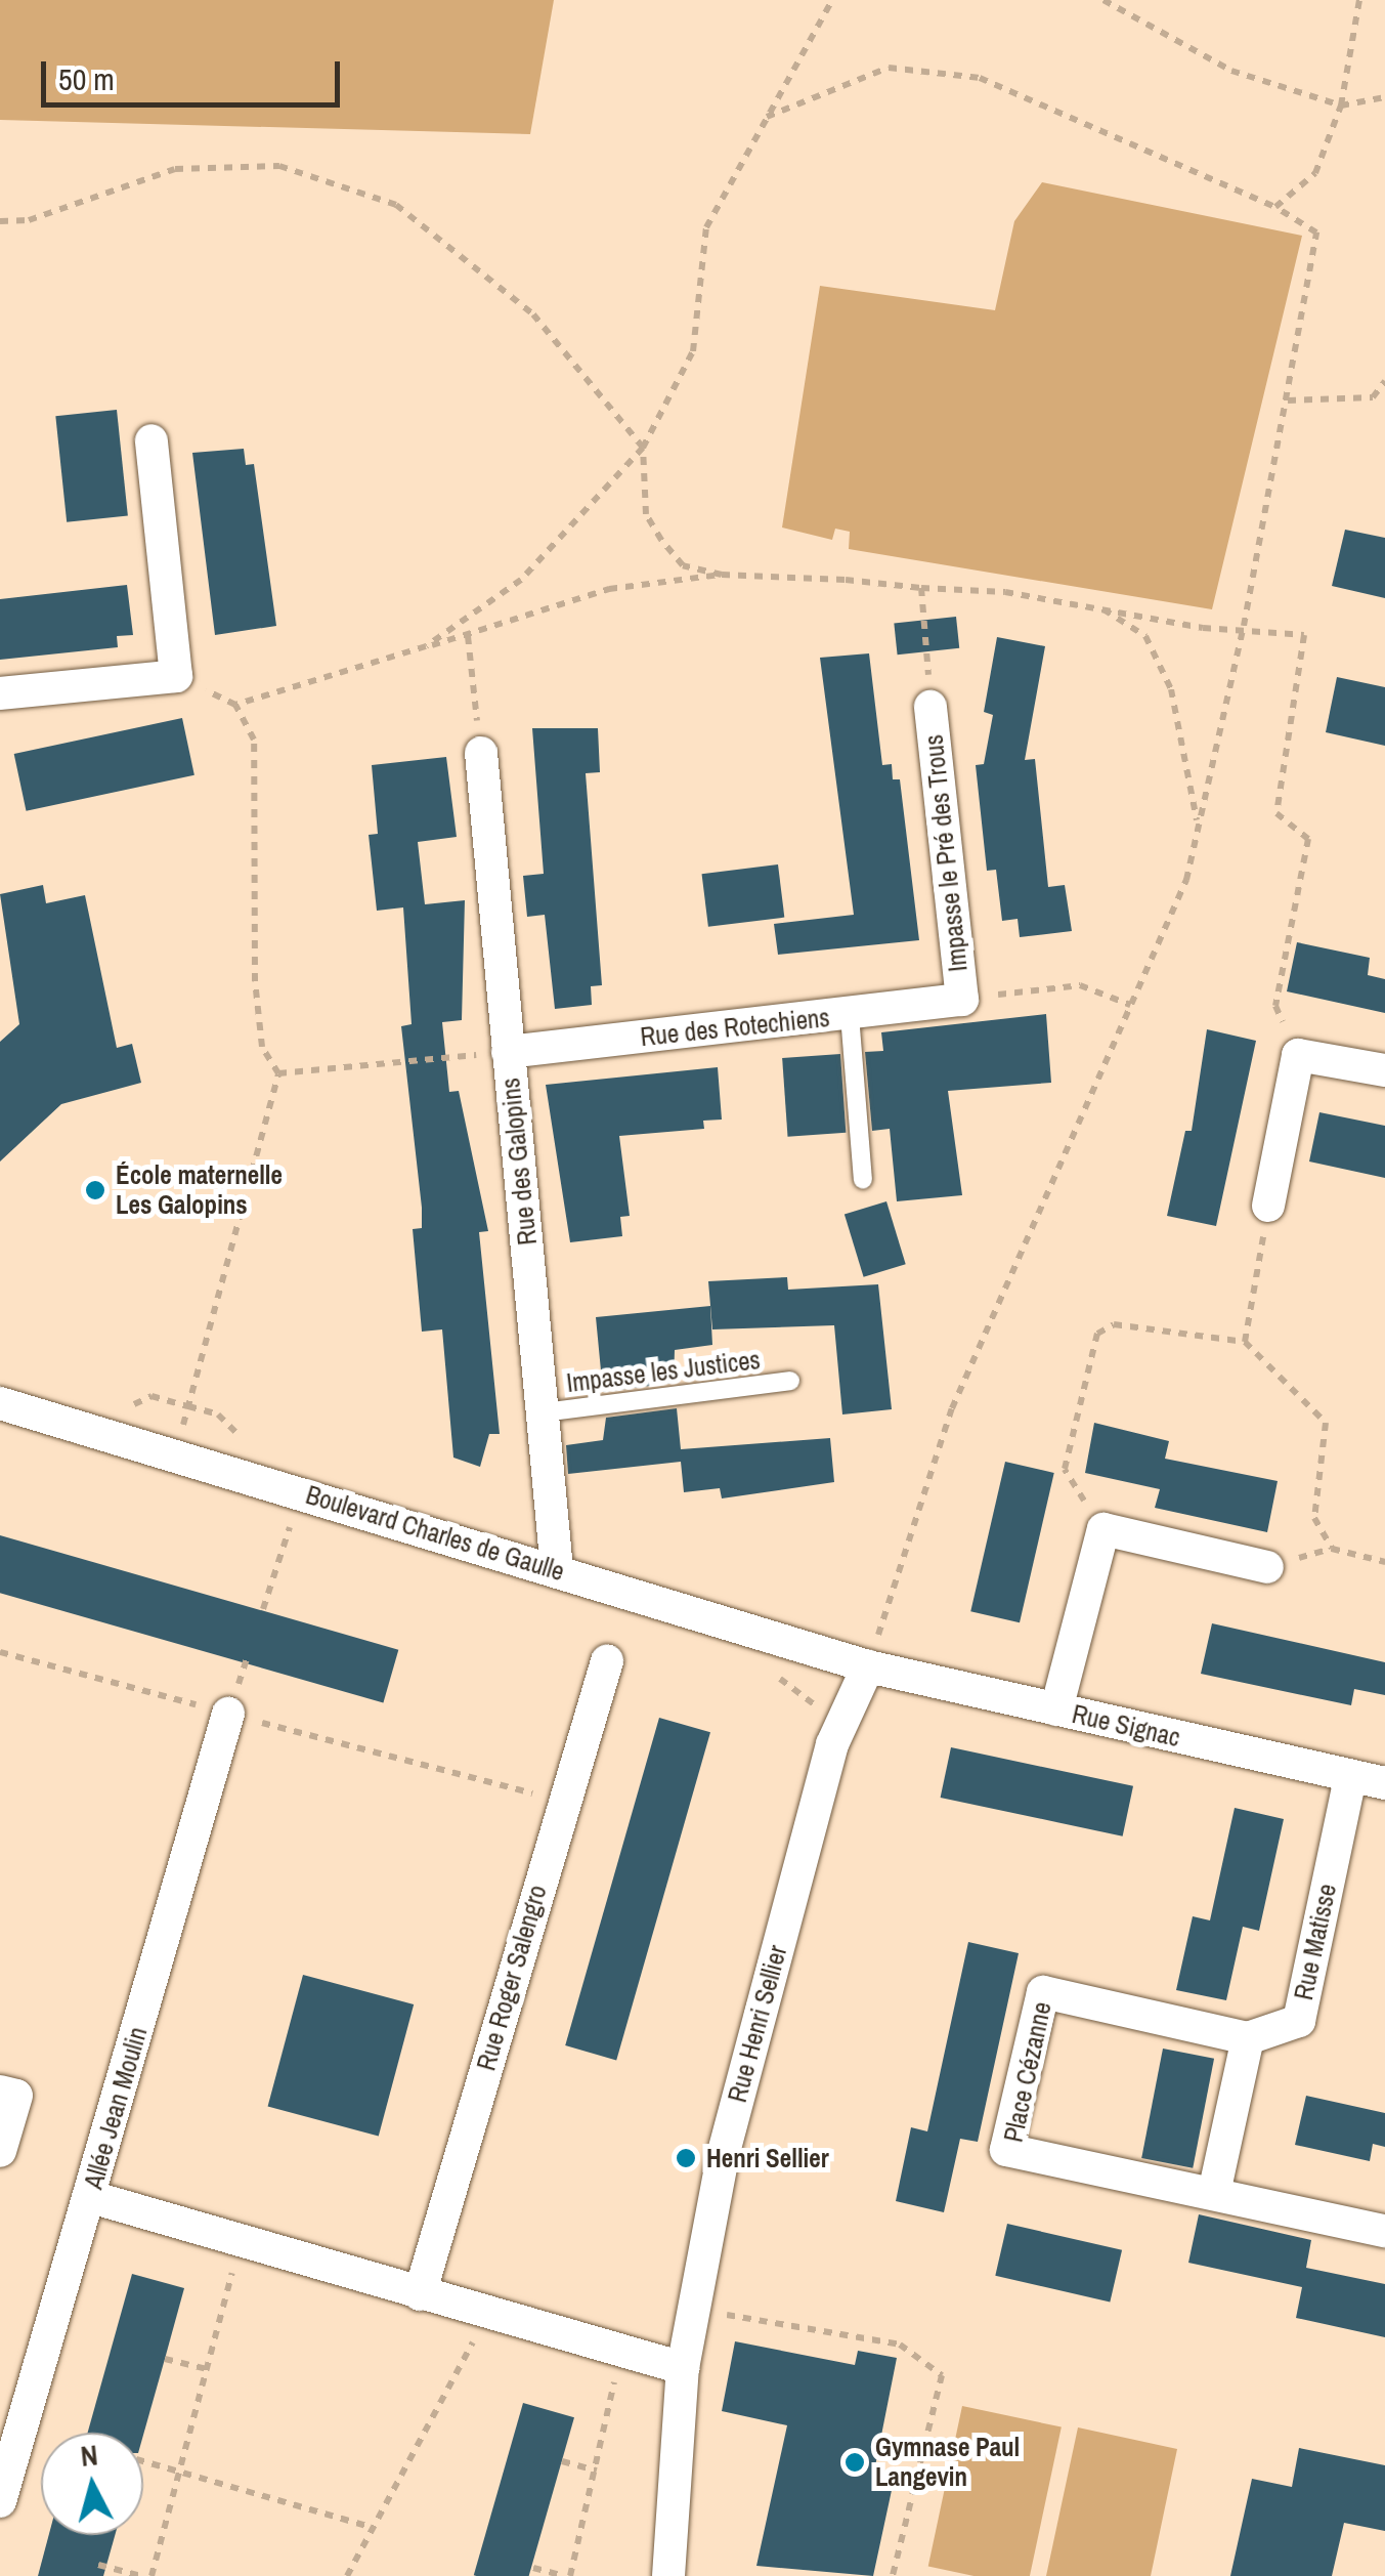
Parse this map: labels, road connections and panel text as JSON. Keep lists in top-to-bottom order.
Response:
{
  "streets": {
    "street": [
      "Impasse le Pré des Trous",
      "Rue des Rotechiens",
      "Rue des Galopins",
      "Boulevard Charles de Gaulle",
      "Rue Signac",
      "Rue Matisse",
      "Rue Roger Salengro",
      "Rue Henri Sellier",
      "Place Cézanne",
      "Allée Jean Moulin"
    ],
    "lane": ["Impasse les Justices"]
  },
  "crossings": [
    ["Impasse le Pré des Trous", "Rue des Rotechiens"],
    ["Rue des Rotechiens", "Rue des Galopins"],
    ["Rue des Galopins", "Impasse les Justices"],
    ["Rue des Galopins", "Boulevard Charles de Gaulle"],
    ["Boulevard Charles de Gaulle", "Rue Signac"],
    ["Boulevard Charles de Gaulle", "Rue Henri Sellier"],
    ["Rue Signac", "Rue Matisse"],
    ["Rue Signac", "Rue Henri Sellier"],
    ["Rue Matisse", "Place Cézanne"]
  ],
  "places": ["École maternelle Les Galopins", "Henri Sellier", "Gymnase Paul Langevin"],
  "scale_bar": "50 m",
  "north": "top"
}
